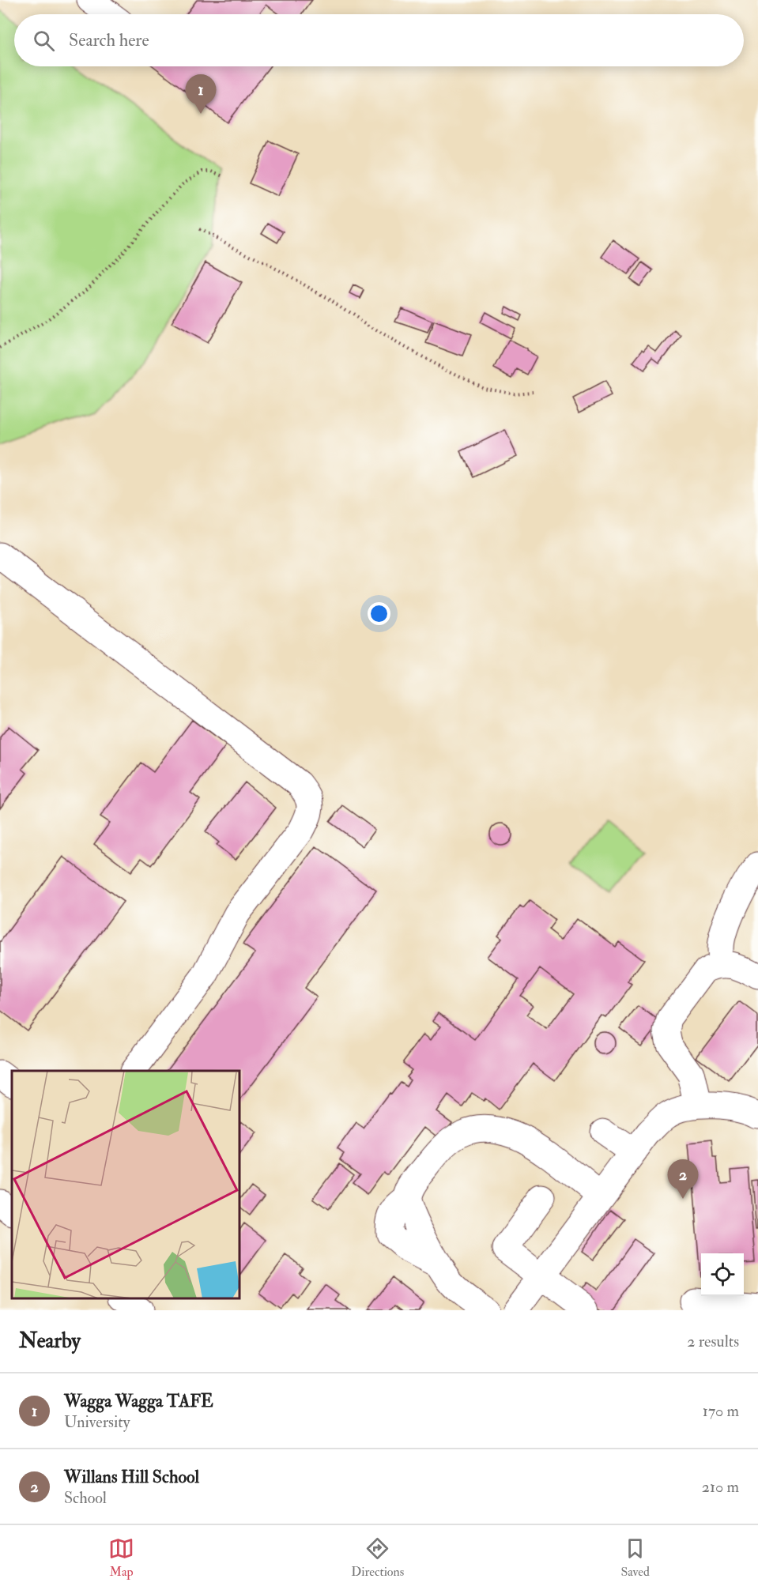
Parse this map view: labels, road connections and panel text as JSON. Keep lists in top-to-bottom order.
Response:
{
  "page": {
    "search": "Search here",
    "pins": ["1", "2"],
    "heading": ["Nearby", "2 results"],
    "list": [
      {
        "mark": "1",
        "name": "Wagga Wagga TAFE",
        "note": "University",
        "value": "170 m"
      },
      {
        "mark": "2",
        "name": "Willans Hill School",
        "note": "School",
        "value": "210 m"
      }
    ],
    "nav": ["Map", "Directions", "Saved"]
  }
}
